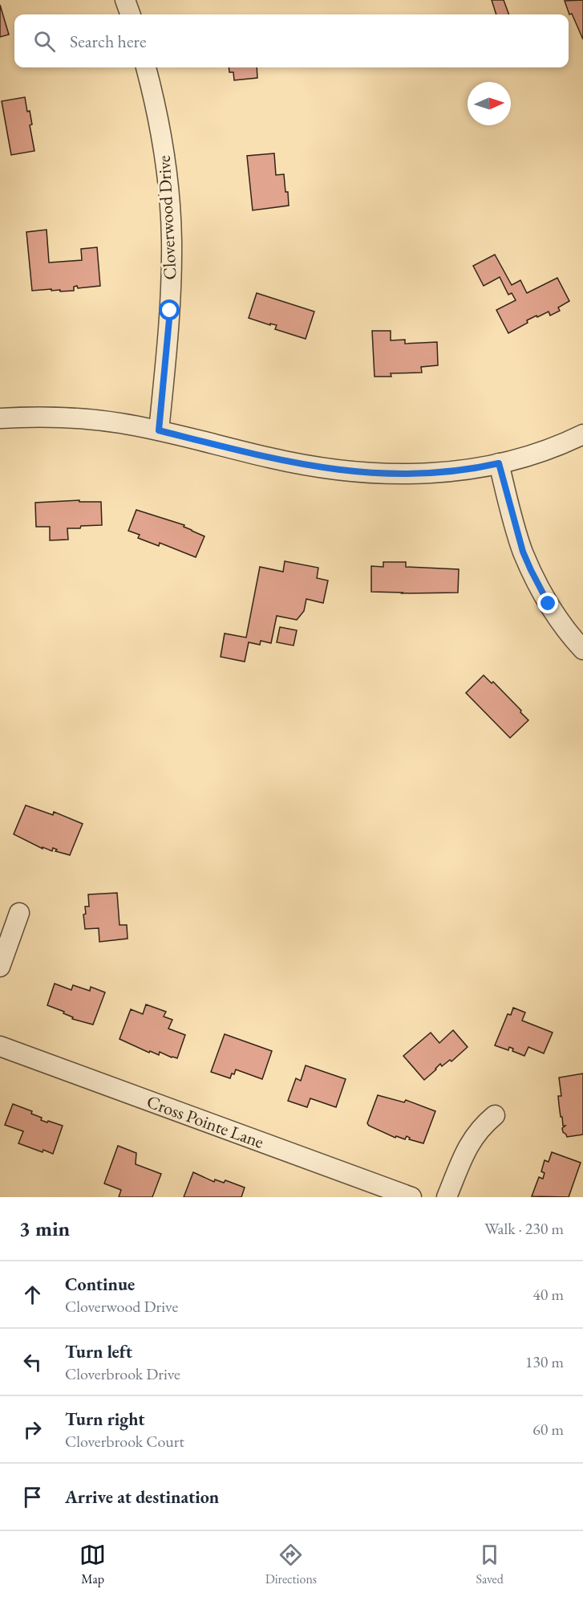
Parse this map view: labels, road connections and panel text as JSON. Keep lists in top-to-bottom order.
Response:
{
  "streets": {
    "street": ["Cloverwood Drive", "Cross Pointe Lane"]
  },
  "north": "right",
  "page": {
    "search": "Search here",
    "heading": ["3 min", "Walk · 230 m"],
    "list": [
      ["Continue", "Cloverwood Drive", "40 m"],
      ["Turn left", "Cloverbrook Drive", "130 m"],
      ["Turn right", "Cloverbrook Court", "60 m"],
      "Arrive at destination"
    ],
    "nav": ["Map", "Directions", "Saved"]
  }
}
